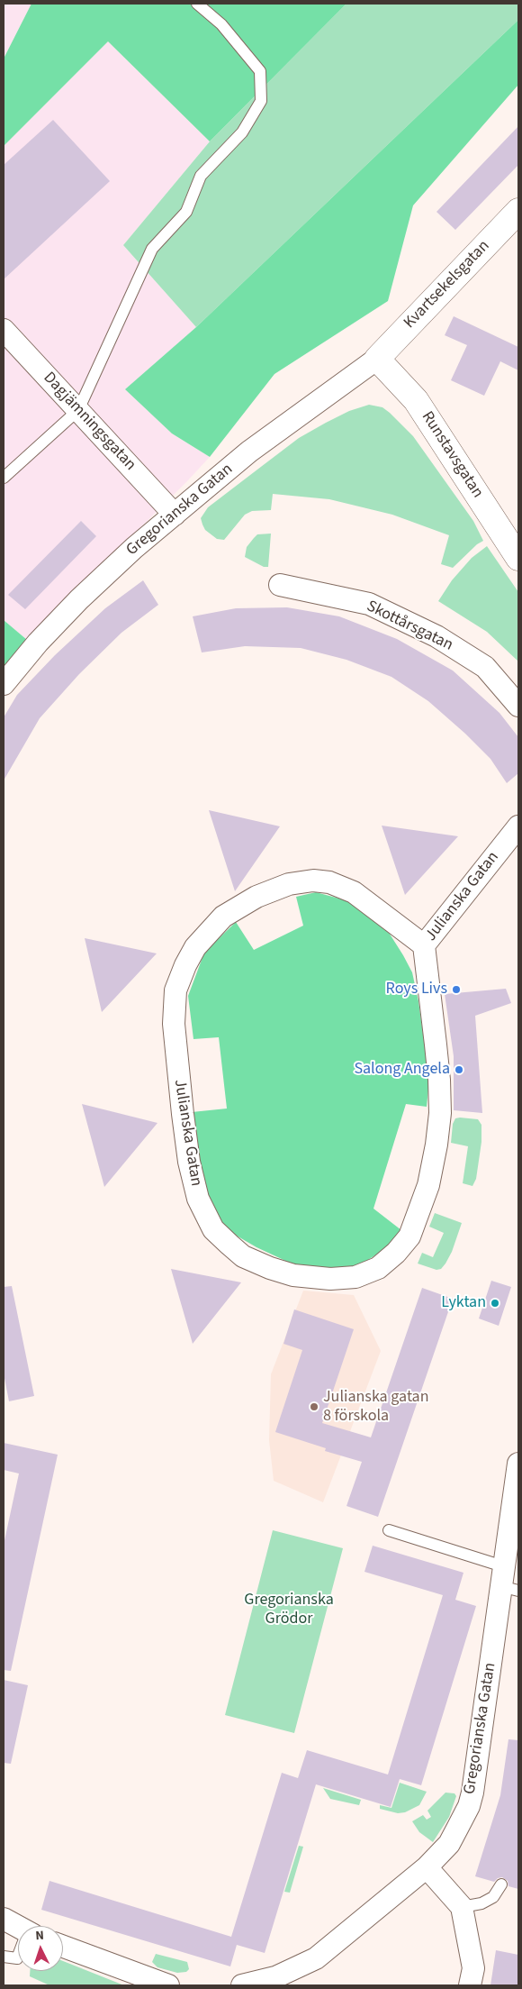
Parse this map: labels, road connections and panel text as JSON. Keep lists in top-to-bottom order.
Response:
{
  "streets": {
    "street": [
      "Kvartsekelsgatan",
      "Dagjämningsgatan",
      "Runstavsgatan",
      "Gregorianska Gatan",
      "Skottårsgatan",
      "Julianska Gatan"
    ]
  },
  "crossings": [
    ["Kvartsekelsgatan", "Runstavsgatan"],
    ["Kvartsekelsgatan", "Gregorianska Gatan"],
    ["Dagjämningsgatan", "Gregorianska Gatan"],
    ["Runstavsgatan", "Gregorianska Gatan"]
  ],
  "parks": ["Gregorianska Grödor"],
  "places": [
    "Roys Livs",
    "Salong Angela",
    "Lyktan",
    "Julianska gatan 8 förskola"
  ],
  "north": "top"
}
